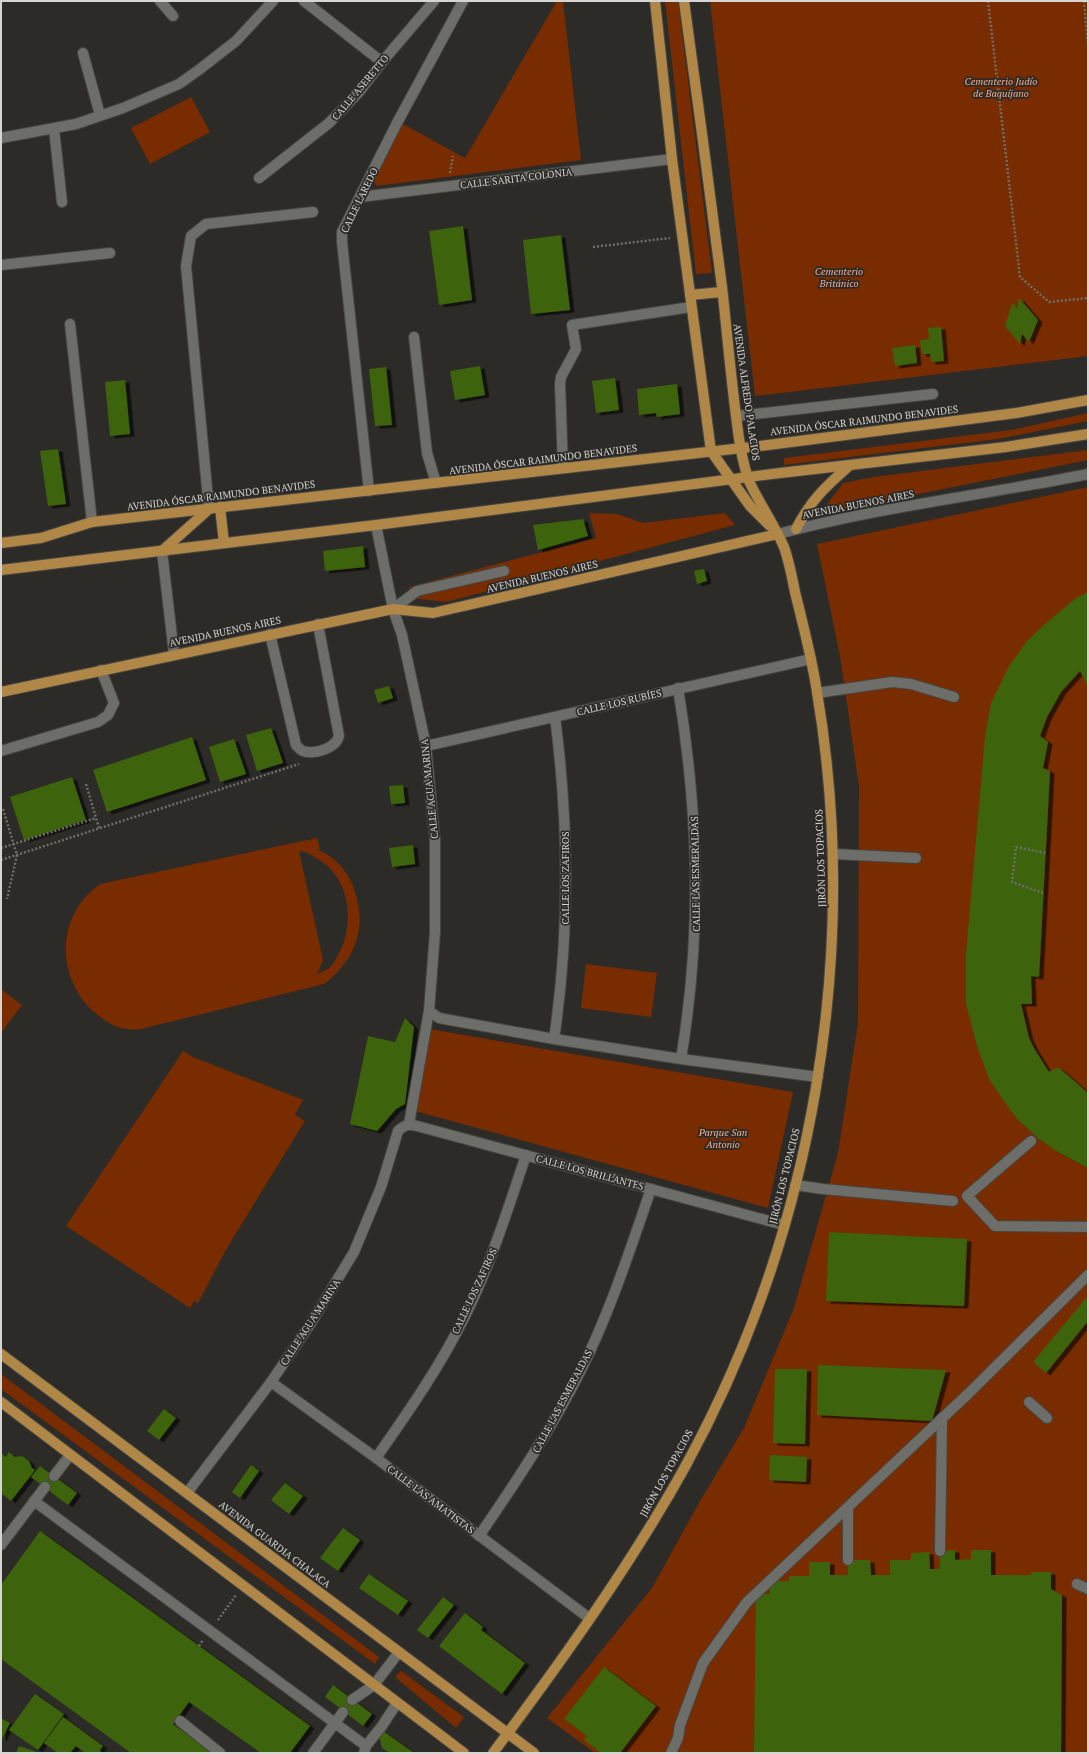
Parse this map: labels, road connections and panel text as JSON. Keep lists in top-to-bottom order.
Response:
{
  "streets": {
    "main road": [
      "AVENIDA ALFREDO PALACIOS",
      "AVENIDA ÓSCAR RAIMUNDO BENAVIDES",
      "AVENIDA BUENOS AIRES",
      "JIRÓN LOS TOPACIOS",
      "AVENIDA GUARDIA CHALACA"
    ],
    "street": [
      "CALLE ASERETTO",
      "CALLE SARITA COLONIA",
      "CALLE LAREDO",
      "CALLE LOS RUBÍES",
      "CALLE AGUA MARINA",
      "CALLE LAS ESMERALDAS",
      "CALLE LOS ZAFIROS",
      "CALLE LOS BRILLANTES",
      "CALLE LAS AMATISTAS"
    ]
  },
  "crossings": [
    ["CALLE SARITA COLONIA", "CALLE LAREDO"],
    ["CALLE LAREDO", "AVENIDA ÓSCAR RAIMUNDO BENAVIDES"],
    ["AVENIDA ALFREDO PALACIOS", "AVENIDA ÓSCAR RAIMUNDO BENAVIDES"],
    ["AVENIDA ALFREDO PALACIOS", "AVENIDA BUENOS AIRES"],
    ["AVENIDA ALFREDO PALACIOS", "JIRÓN LOS TOPACIOS"],
    ["AVENIDA BUENOS AIRES", "CALLE AGUA MARINA"],
    ["AVENIDA BUENOS AIRES", "JIRÓN LOS TOPACIOS"],
    ["CALLE LOS RUBÍES", "CALLE AGUA MARINA"],
    ["CALLE LOS RUBÍES", "JIRÓN LOS TOPACIOS"],
    ["CALLE LOS RUBÍES", "CALLE LAS ESMERALDAS"],
    ["CALLE LOS RUBÍES", "CALLE LOS ZAFIROS"],
    ["CALLE AGUA MARINA", "CALLE LOS BRILLANTES"],
    ["CALLE AGUA MARINA", "CALLE LAS AMATISTAS"],
    ["CALLE AGUA MARINA", "AVENIDA GUARDIA CHALACA"],
    ["JIRÓN LOS TOPACIOS", "CALLE LOS BRILLANTES"],
    ["JIRÓN LOS TOPACIOS", "CALLE LAS AMATISTAS"],
    ["JIRÓN LOS TOPACIOS", "AVENIDA GUARDIA CHALACA"],
    ["CALLE LAS ESMERALDAS", "CALLE LOS BRILLANTES"],
    ["CALLE LAS ESMERALDAS", "CALLE LAS AMATISTAS"],
    ["CALLE LOS ZAFIROS", "CALLE LOS BRILLANTES"],
    ["CALLE LOS ZAFIROS", "CALLE LAS AMATISTAS"]
  ],
  "parks": ["Cementerio Judío de Baquíjano", "Cementerio Británico", "Parque San Antonio"]
}
